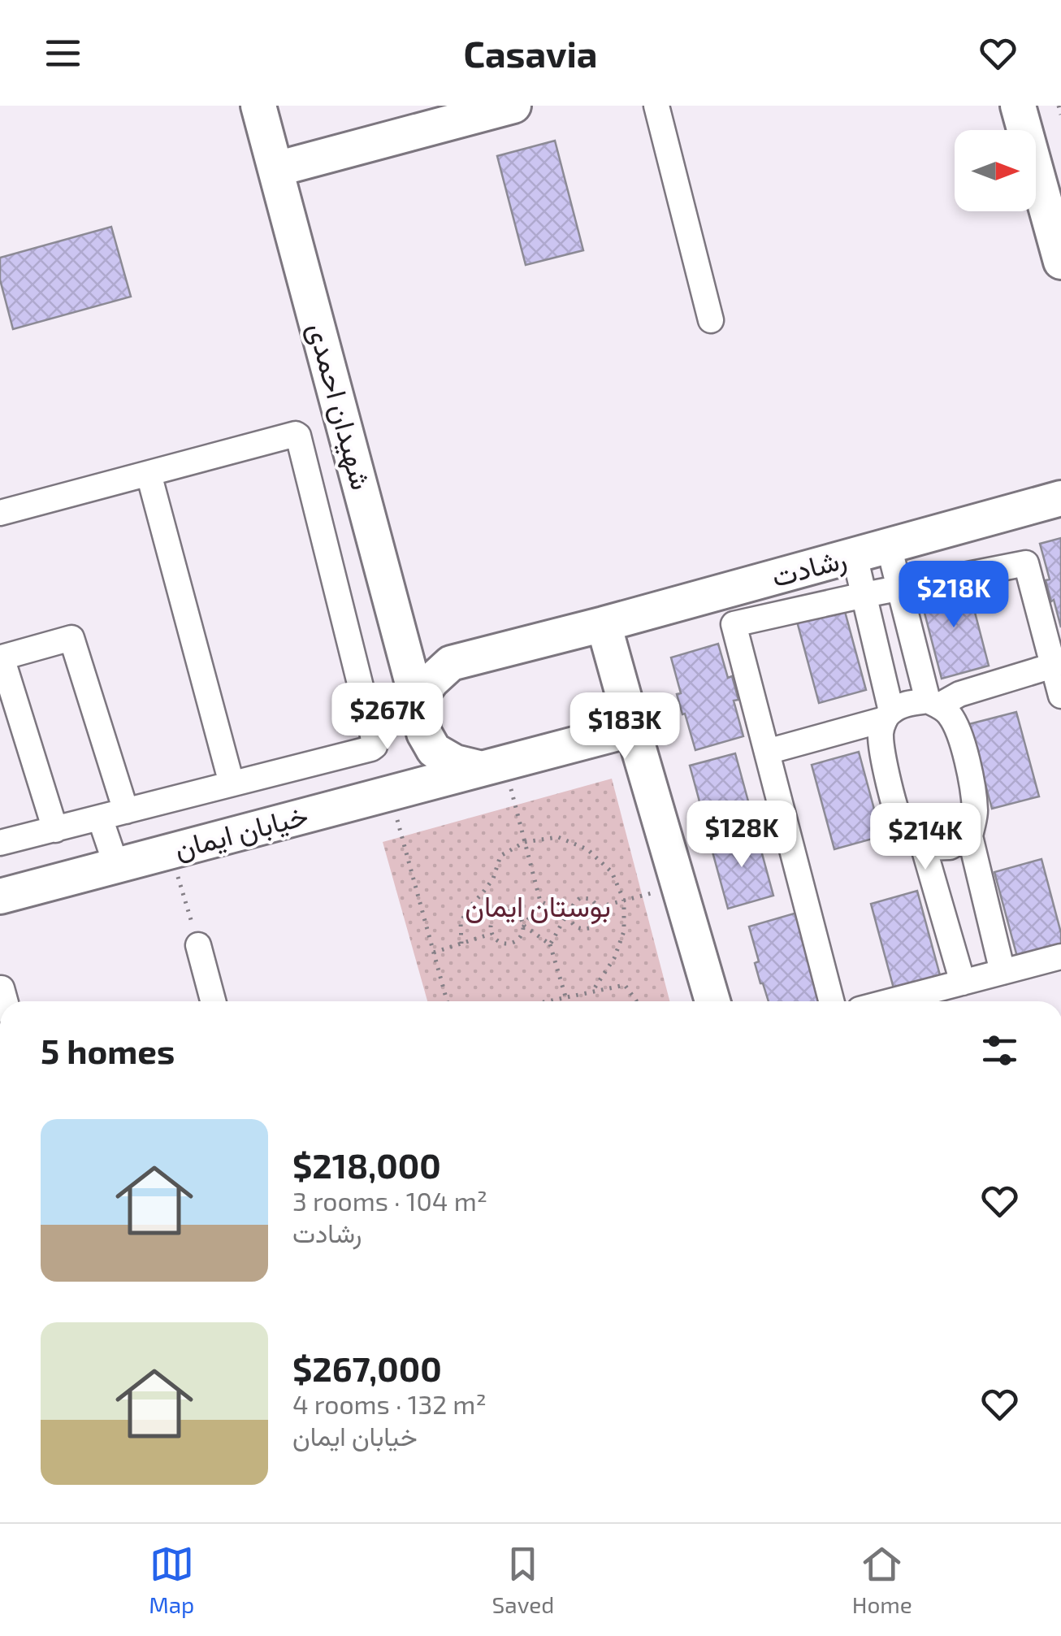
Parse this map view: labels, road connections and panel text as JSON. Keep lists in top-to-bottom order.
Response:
{
  "streets": {
    "street": ["شهیدان احمدی", "رشادت", "خیابان ایمان"]
  },
  "crossings": [
    ["شهیدان احمدی", "رشادت"],
    ["رشادت", "خیابان ایمان"]
  ],
  "parks": ["بوستان ایمان"],
  "north": "right",
  "page": {
    "header": "Casavia",
    "price": [
      "$218K",
      "$267K",
      "$183K",
      "$128K",
      "$214K"
    ],
    "heading": "5 homes",
    "list": [
      {
        "name": "$218,000",
        "note": "3 rooms · 104 m² · رشادت"
      },
      {
        "name": "$267,000",
        "note": "4 rooms · 132 m² · خیابان ایمان"
      }
    ],
    "tabs": ["Map", "Saved", "Home"]
  }
}
